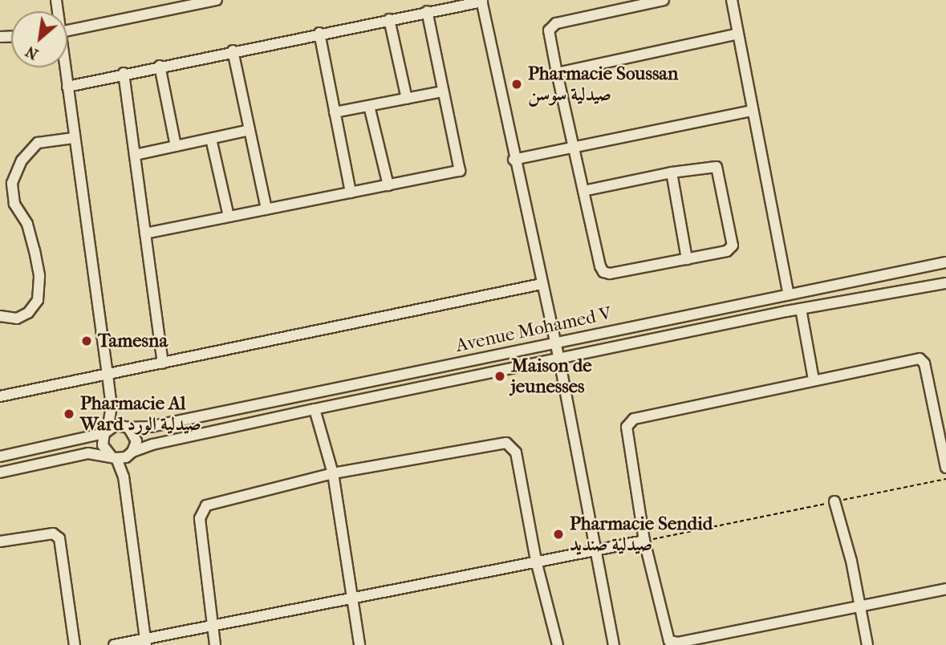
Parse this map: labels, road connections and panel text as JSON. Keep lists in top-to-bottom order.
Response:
{
  "streets": {
    "street": ["Avenue Mohamed V"]
  },
  "places": [
    "Pharmacie Soussan صيدلية سوسن",
    "Tamesna",
    "Maison de jeunesses",
    "Pharmacie Al Ward صيدلية الورد",
    "Pharmacie Sendid صيدلية صنديد"
  ],
  "north": "bottom left"
}
